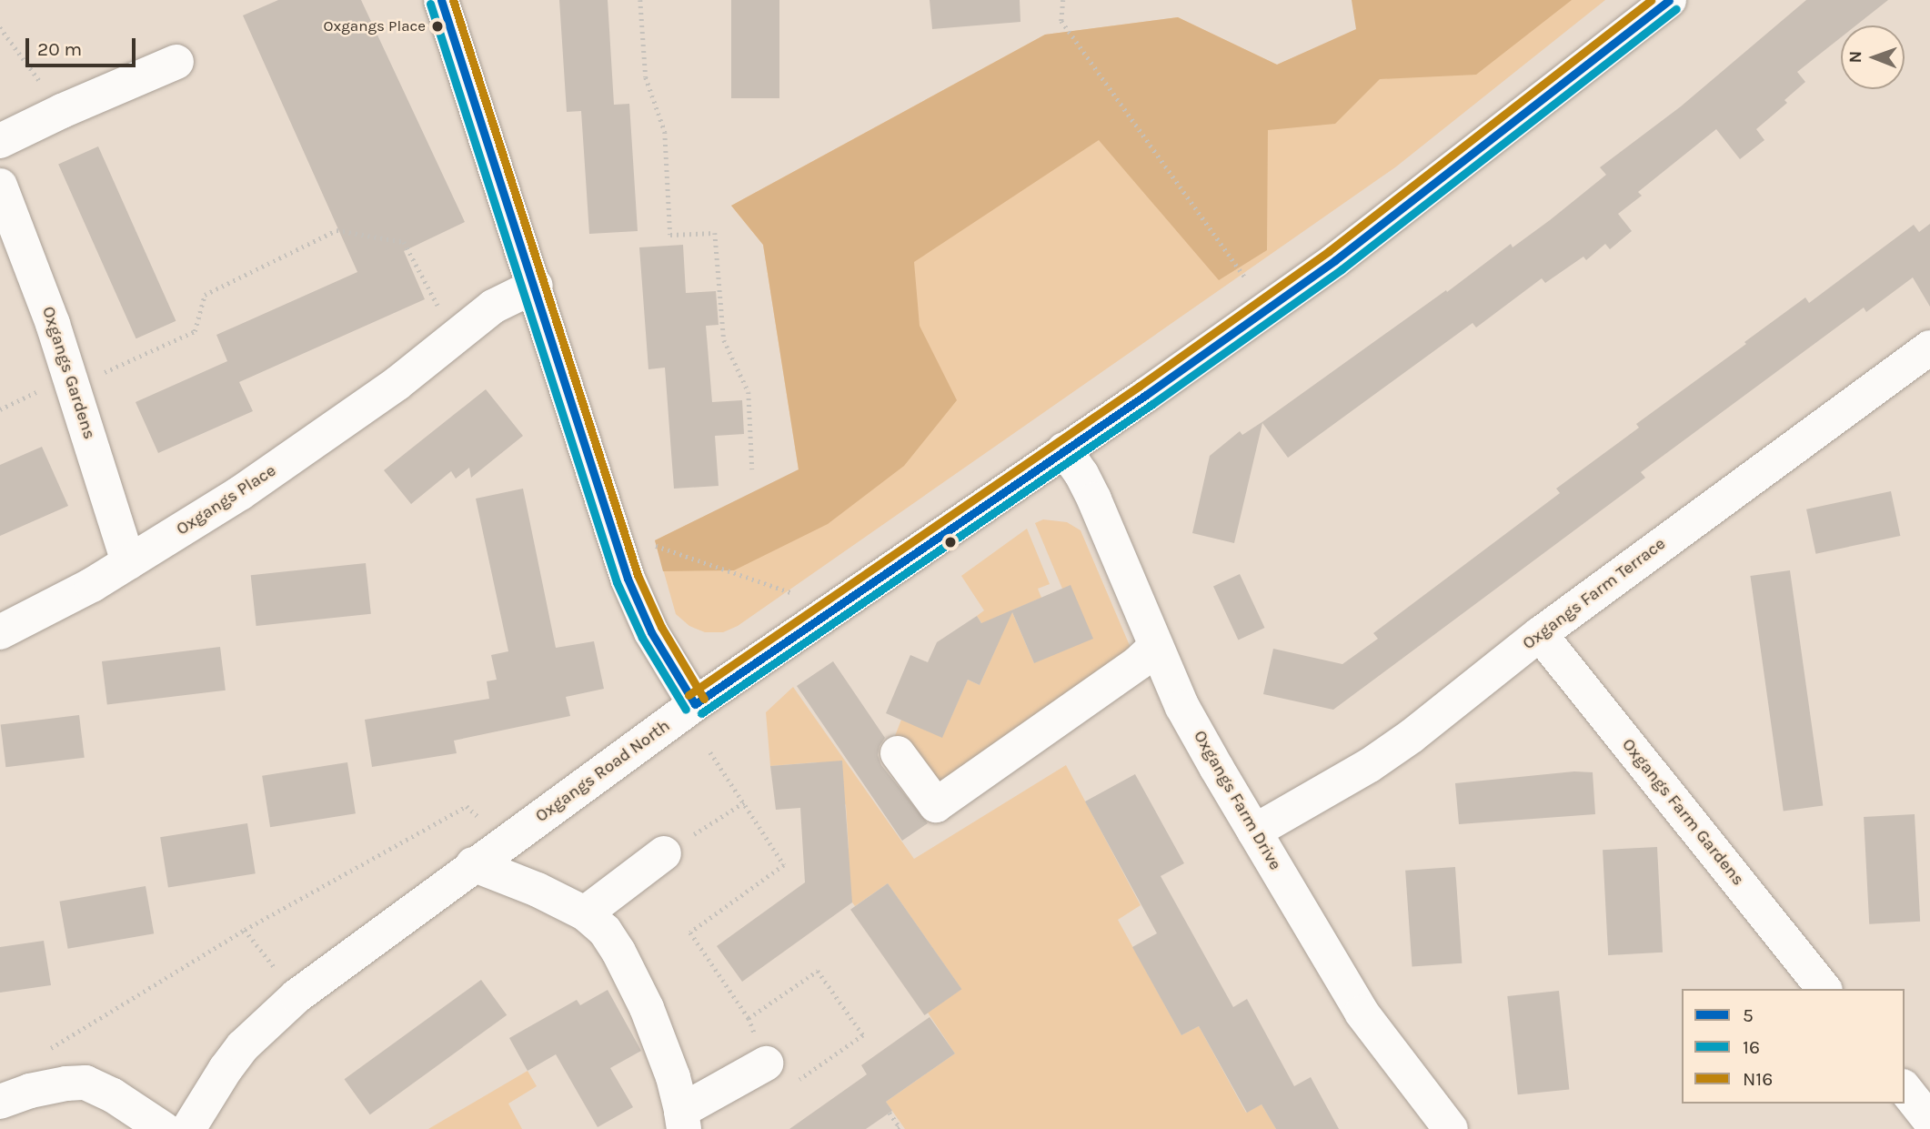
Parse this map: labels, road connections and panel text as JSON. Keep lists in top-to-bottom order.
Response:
{
  "streets": {
    "street": [
      "Oxgangs Gardens",
      "Oxgangs Place",
      "Oxgangs Farm Terrace",
      "Oxgangs Road North",
      "Oxgangs Farm Drive",
      "Oxgangs Farm Gardens"
    ]
  },
  "crossings": [
    ["Oxgangs Gardens", "Oxgangs Place"],
    ["Oxgangs Farm Terrace", "Oxgangs Farm Drive"],
    ["Oxgangs Farm Terrace", "Oxgangs Farm Gardens"],
    ["Oxgangs Road North", "Oxgangs Farm Drive"]
  ],
  "places": ["Oxgangs Place"],
  "lines": ["transit line 5", "transit line N16", "transit line 16"],
  "legend": ["5", "16", "N16"],
  "scale_bar": "20 m",
  "north": "left"
}
